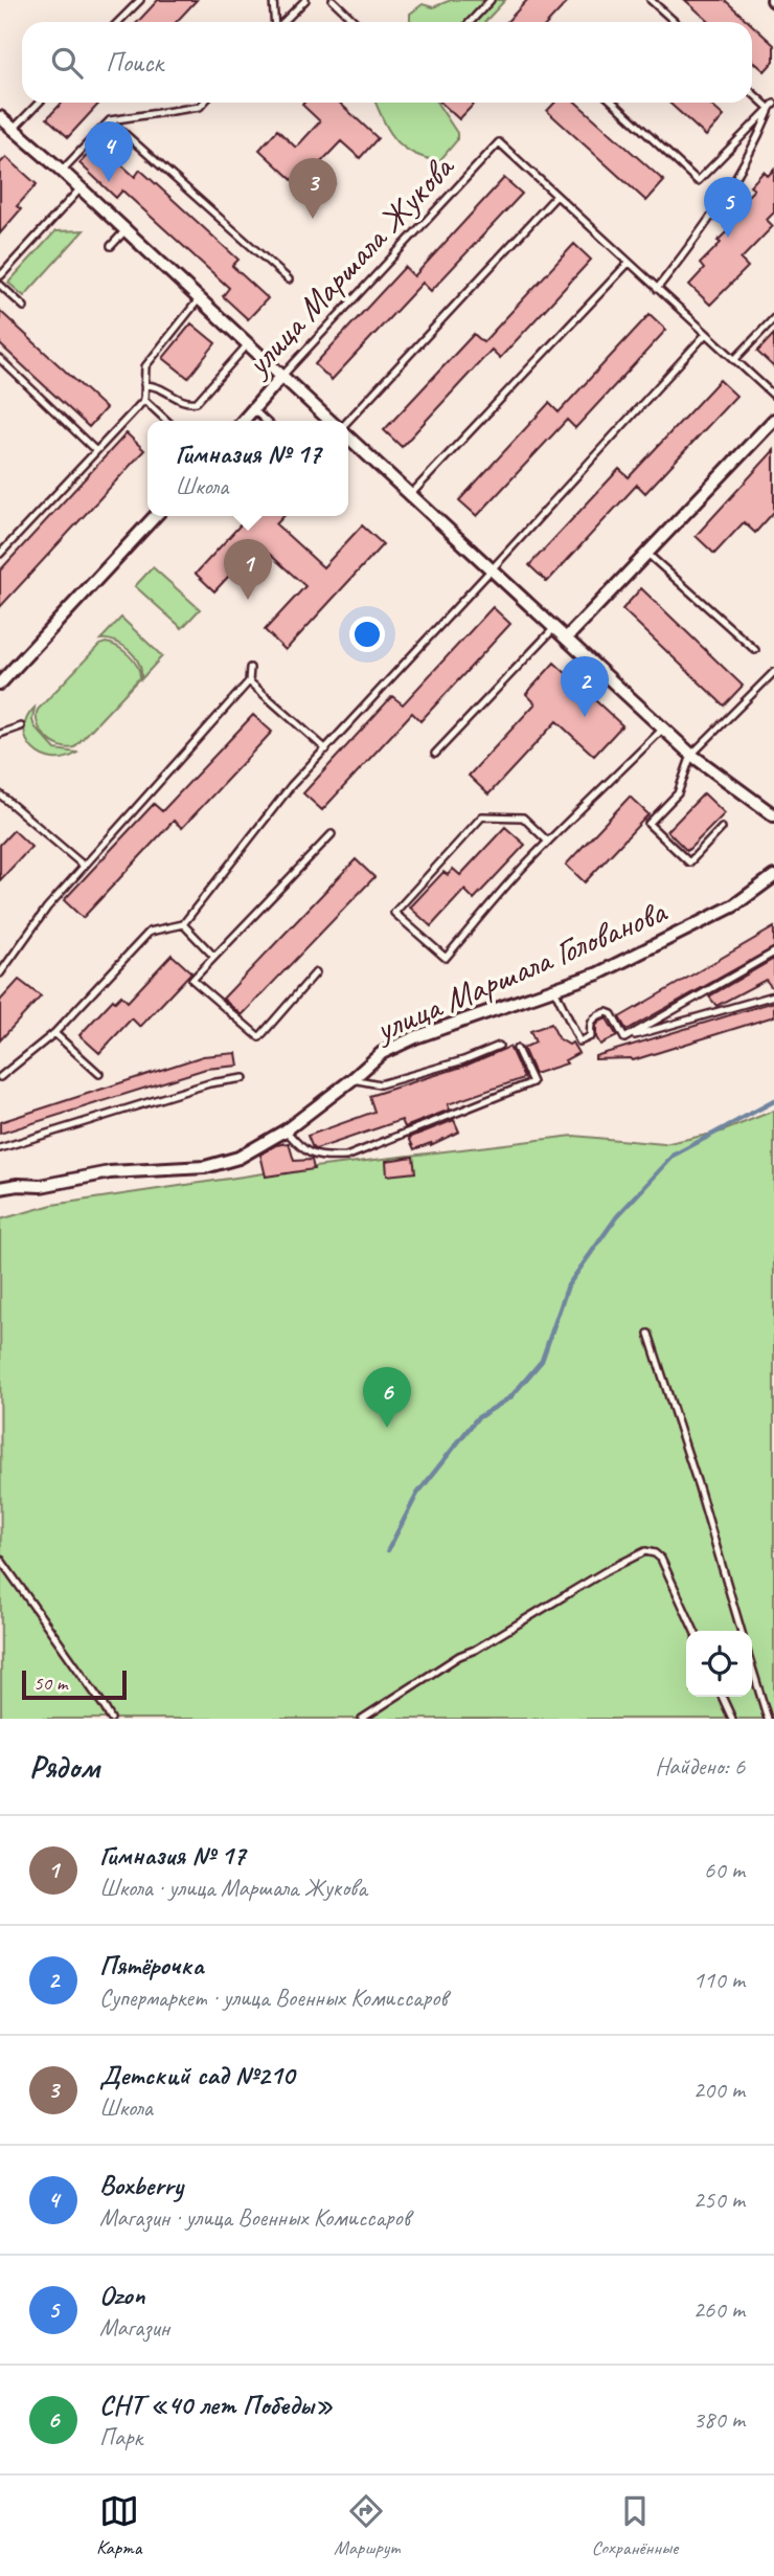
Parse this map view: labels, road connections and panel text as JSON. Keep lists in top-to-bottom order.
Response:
{
  "streets": {
    "street": ["улица Маршала Жукова", "улица Маршала Голованова"]
  },
  "scale_bar": "50 m",
  "page": {
    "search": "Поиск",
    "pins": [
      "4",
      "3",
      "5",
      "1",
      "2",
      "6"
    ],
    "popup": ["Гимназия № 17", "Школа"],
    "scale": "50 m",
    "heading": ["Рядом", "Найдено: 6"],
    "list": [
      {
        "mark": "1",
        "name": "Гимназия № 17",
        "note": "Школа · улица Маршала Жукова",
        "value": "60 m"
      },
      {
        "mark": "2",
        "name": "Пятёрочка",
        "note": "Супермаркет · улица Военных Комиссаров",
        "value": "110 m"
      },
      {
        "mark": "3",
        "name": "Детский сад №210",
        "note": "Школа",
        "value": "200 m"
      },
      {
        "mark": "4",
        "name": "Boxberry",
        "note": "Магазин · улица Военных Комиссаров",
        "value": "250 m"
      },
      {
        "mark": "5",
        "name": "Ozon",
        "note": "Магазин",
        "value": "260 m"
      },
      {
        "mark": "6",
        "name": "СНТ «40 лет Победы»",
        "note": "Парк",
        "value": "380 m"
      }
    ],
    "nav": ["Карта", "Маршрут", "Сохранённые"]
  }
}
